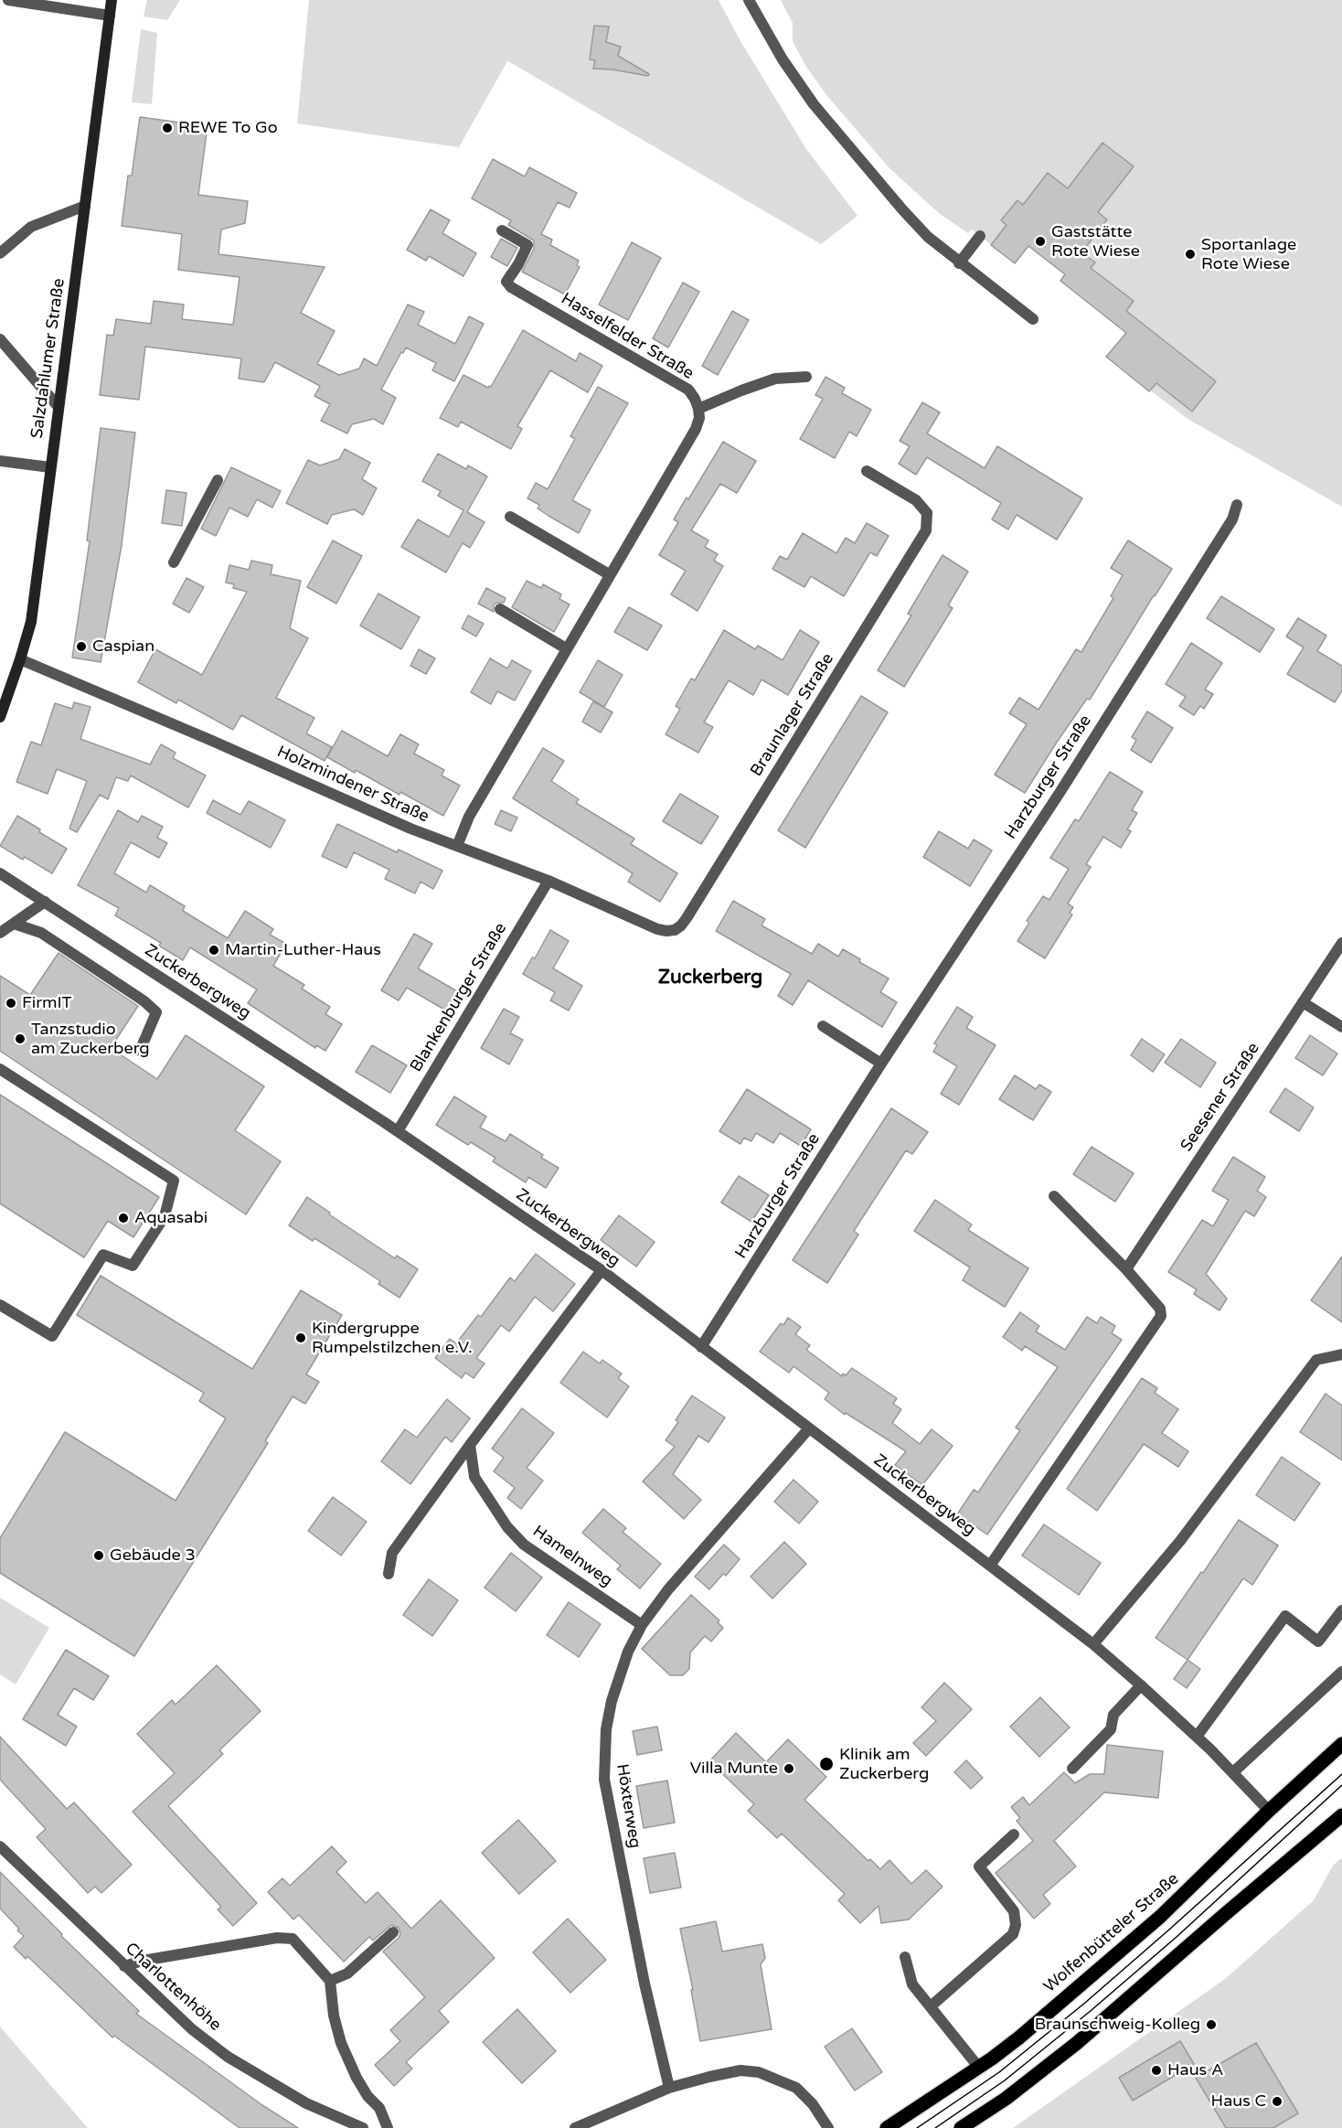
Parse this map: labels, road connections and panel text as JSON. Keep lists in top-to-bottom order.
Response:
{
  "streets": {
    "main road": ["Salzdahlumer Straße", "Wolfenbütteler Straße"],
    "street": [
      "Hasselfelder Straße",
      "Braunlager Straße",
      "Harzburger Straße",
      "Holzmindener Straße",
      "Zuckerbergweg",
      "Blankenburger Straße",
      "Seesener Straße",
      "Hamelnweg",
      "Höxterweg",
      "Charlottenhöhe"
    ]
  },
  "crossings": [
    ["Salzdahlumer Straße", "Holzmindener Straße"],
    ["Braunlager Straße", "Holzmindener Straße"],
    ["Harzburger Straße", "Zuckerbergweg"],
    ["Holzmindener Straße", "Blankenburger Straße"],
    ["Zuckerbergweg", "Blankenburger Straße"],
    ["Zuckerbergweg", "Höxterweg"],
    ["Zuckerbergweg", "Wolfenbütteler Straße"],
    ["Hamelnweg", "Höxterweg"]
  ],
  "districts": ["Zuckerberg"],
  "places": [
    "REWE To Go",
    "Gaststätte Rote Wiese",
    "Sportanlage Rote Wiese",
    "Caspian",
    "Martin-Luther-Haus",
    "FirmIT",
    "Tanzstudio am Zuckerberg",
    "Aquasabi",
    "Kindergruppe Rumpelstilzchen e.V.",
    "Gebäude 3",
    "Klinik am Zuckerberg",
    "Villa Munte",
    "Braunschweig-Kolleg",
    "Haus A",
    "Haus C"
  ]
}
